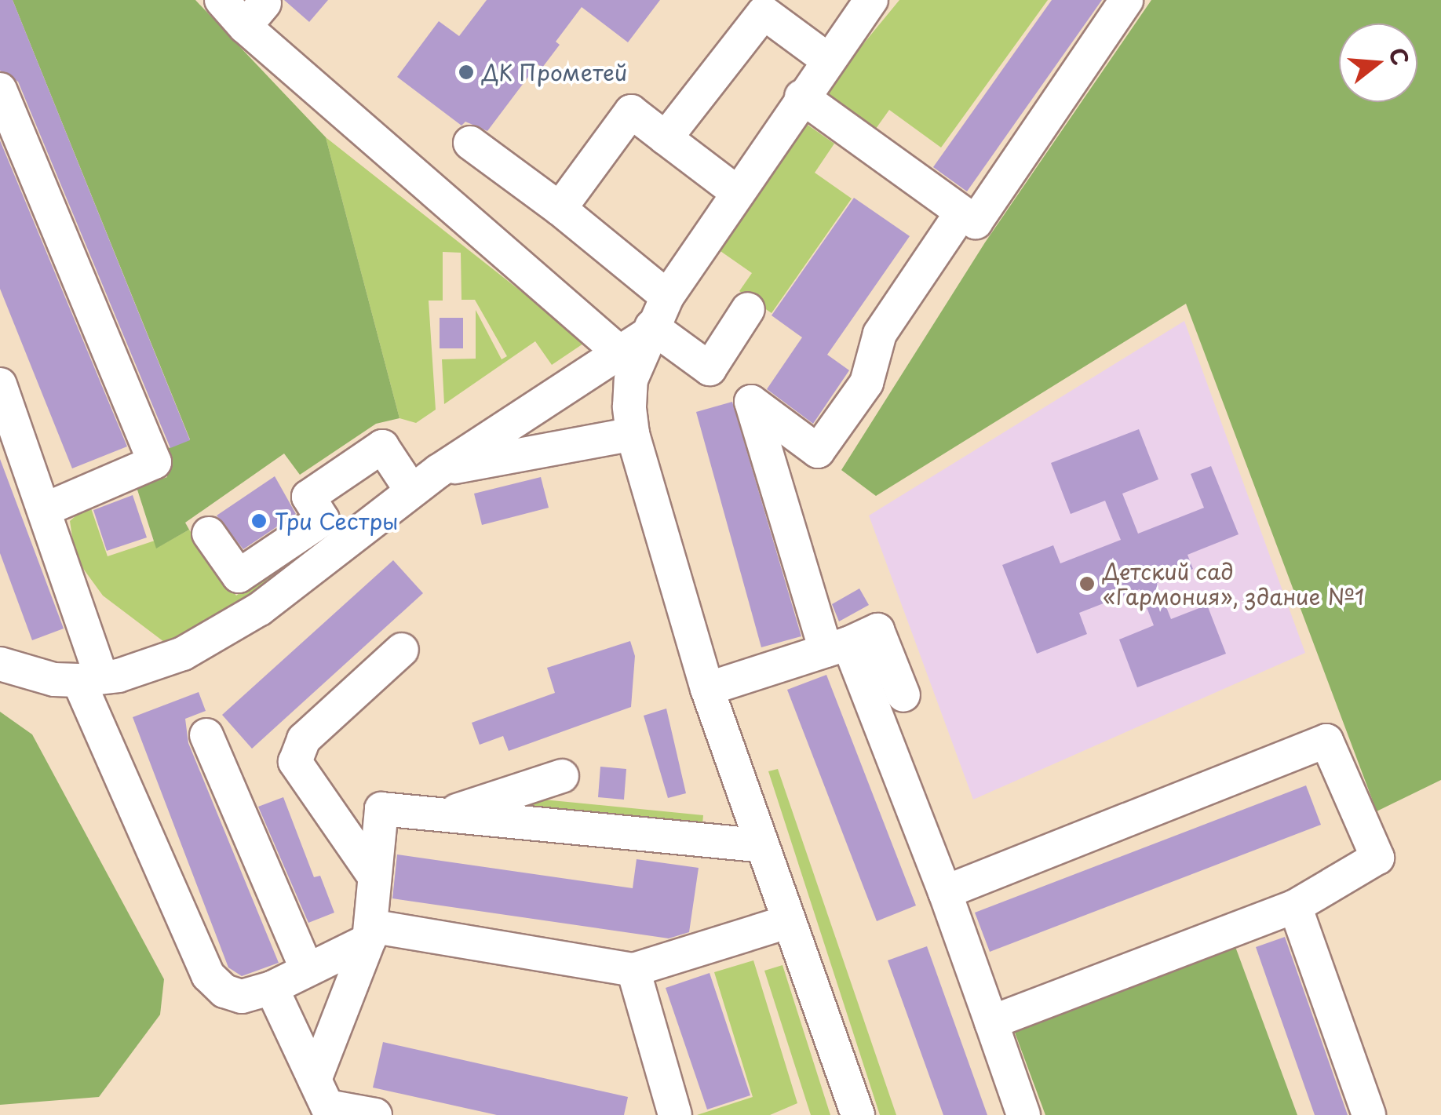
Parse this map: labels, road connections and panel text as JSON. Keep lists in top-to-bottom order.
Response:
{
  "places": ["ДК Прометей", "Три Сестры", "Детский сад «Гармония», здание №1"],
  "north": "right"
}
